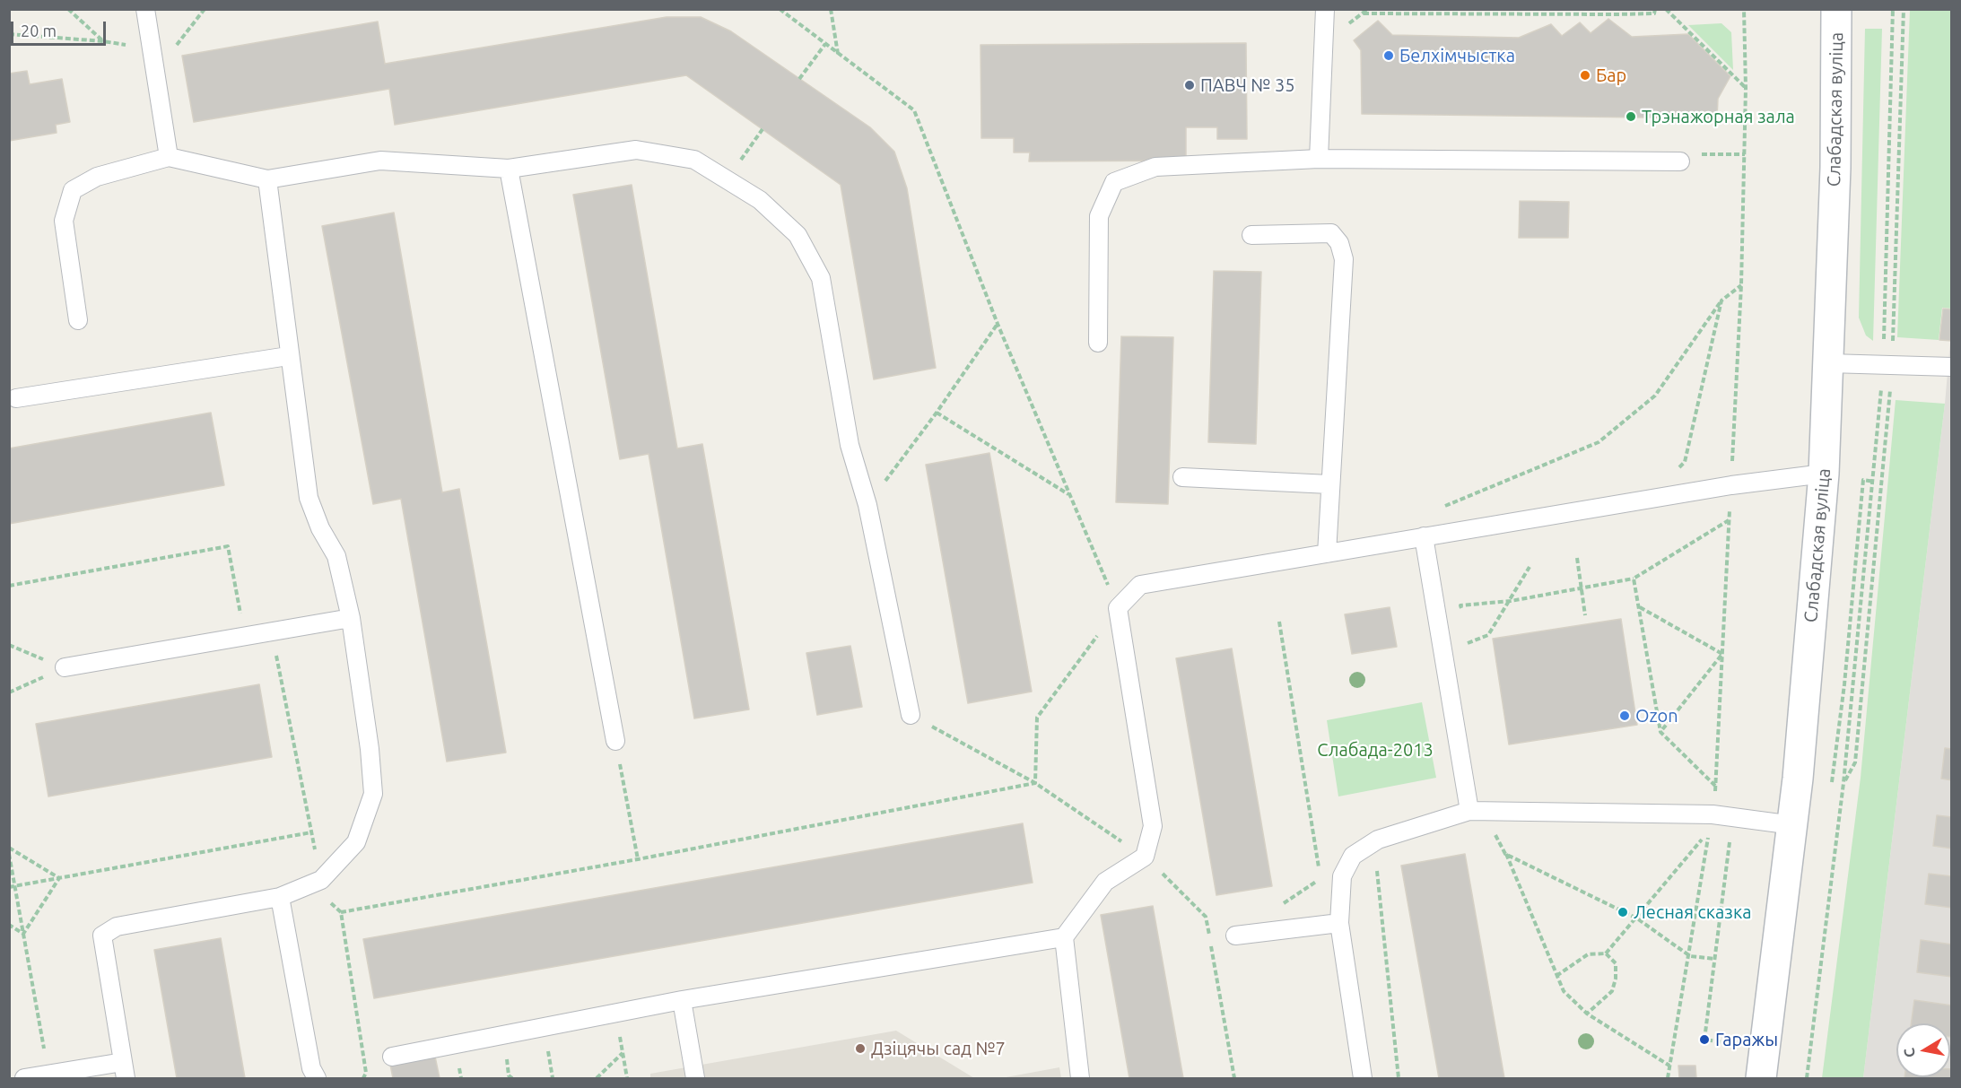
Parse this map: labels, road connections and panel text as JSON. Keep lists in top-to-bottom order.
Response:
{
  "streets": {
    "main road": ["Слабадская вуліца"]
  },
  "parks": ["Слабада-2013"],
  "places": [
    "Белхімчыстка",
    "Бар",
    "ПАВЧ № 35",
    "Трэнажорная зала",
    "Ozon",
    "Лесная сказка",
    "Гаражы",
    "Дзіцячы сад №7"
  ],
  "scale_bar": "20 m",
  "north": "left"
}
